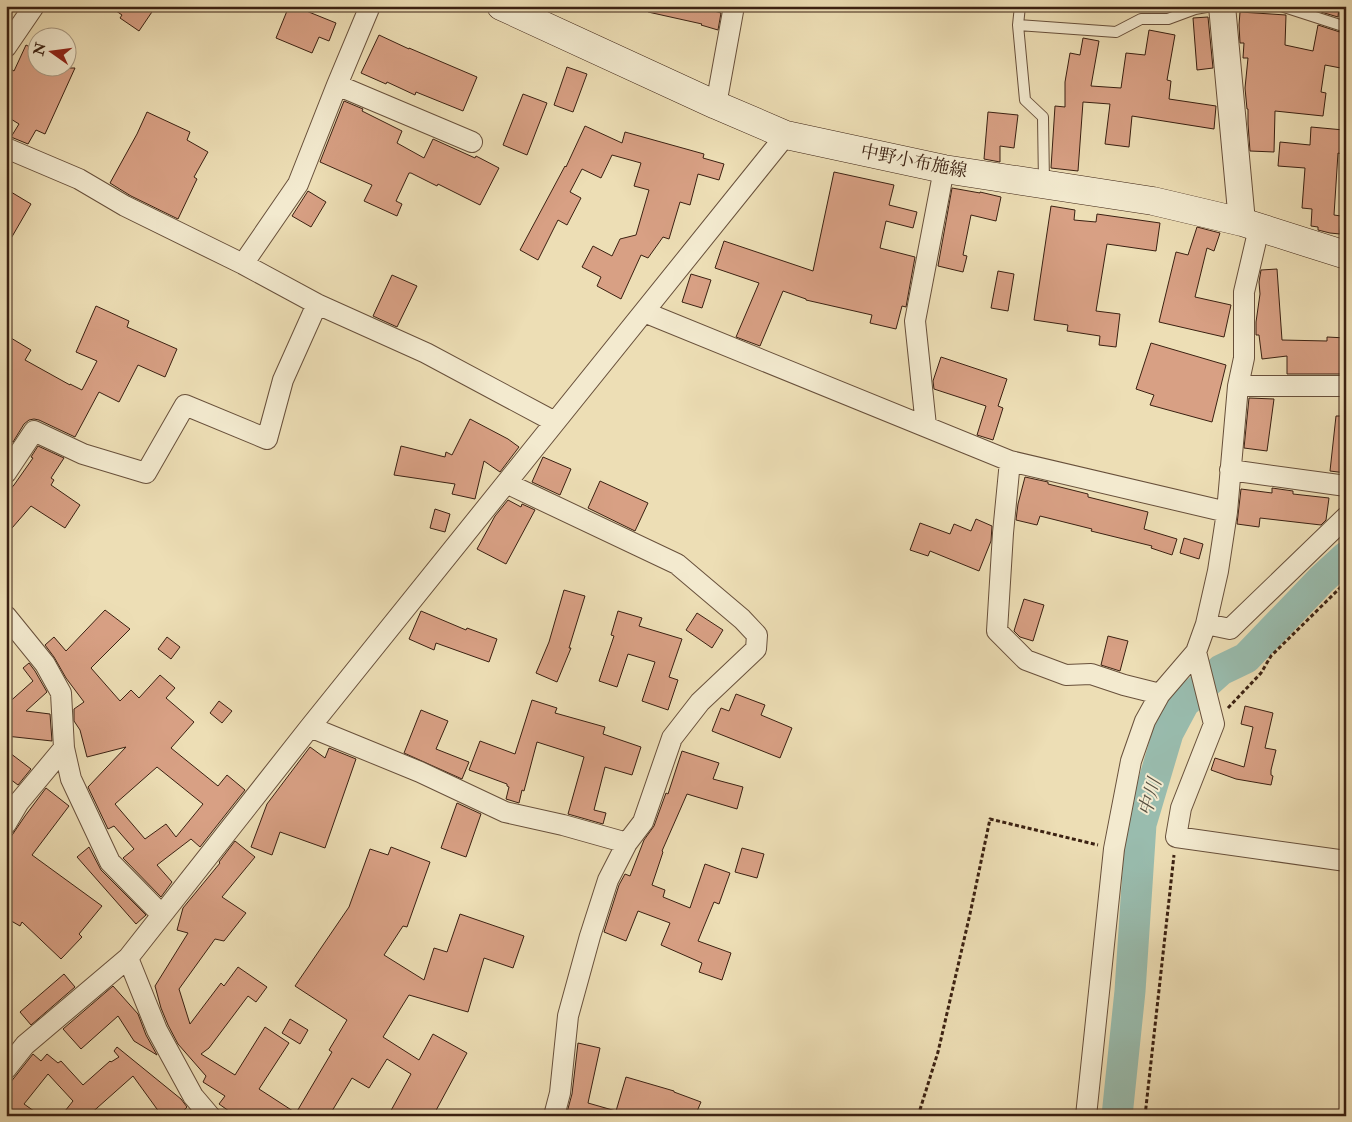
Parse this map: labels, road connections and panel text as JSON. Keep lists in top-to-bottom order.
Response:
{
  "streets": {
    "main road": ["中野小布施線"]
  },
  "water": ["中川"],
  "north": "left"
}
